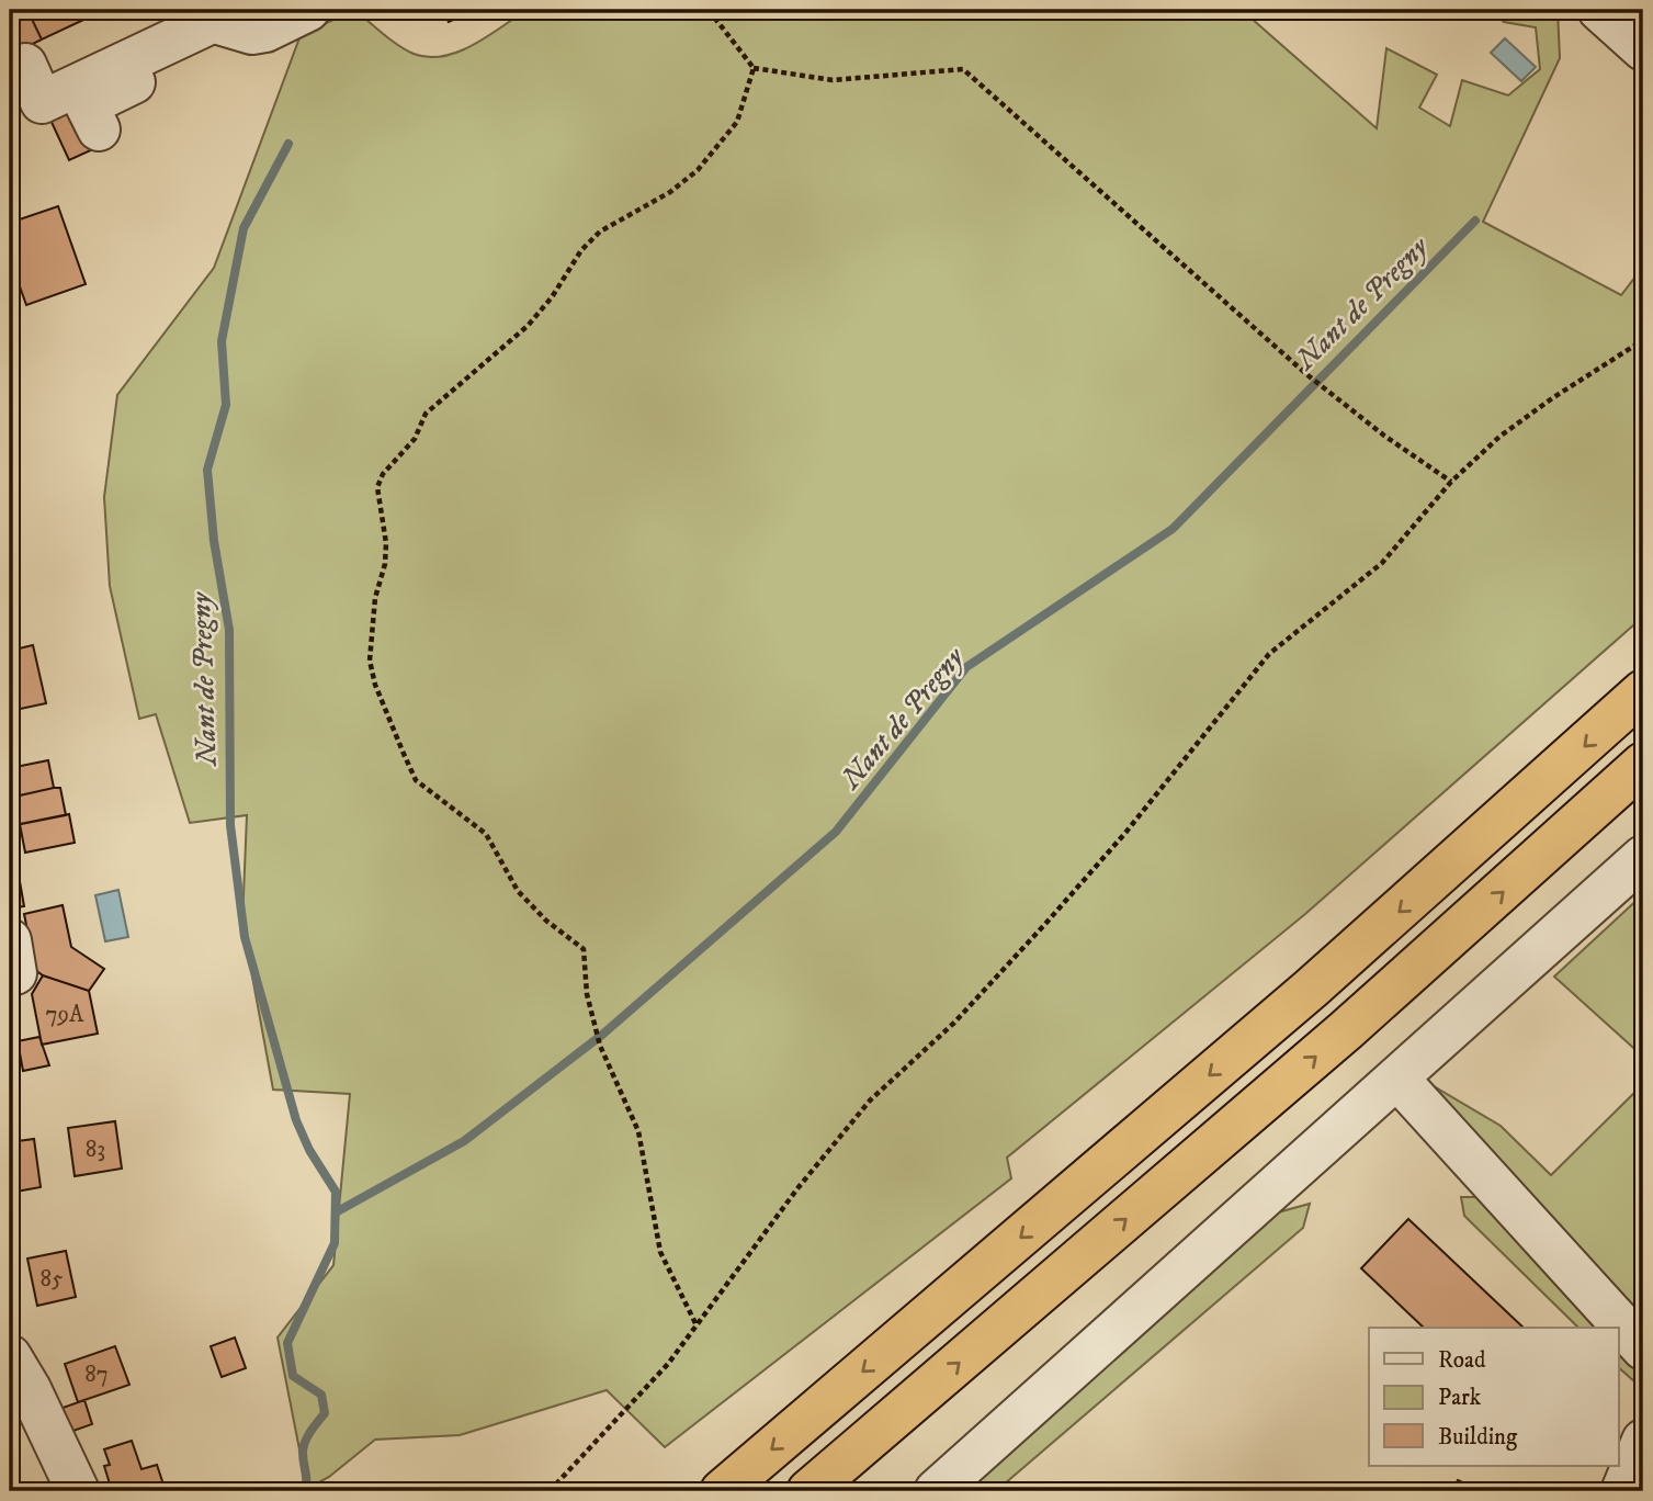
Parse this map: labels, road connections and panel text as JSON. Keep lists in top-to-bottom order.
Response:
{
  "water": ["Nant de Pregny"],
  "house_numbers": [
    "79A",
    "83",
    "85",
    "87"
  ],
  "legend": ["Road", "Park", "Building"]
}
